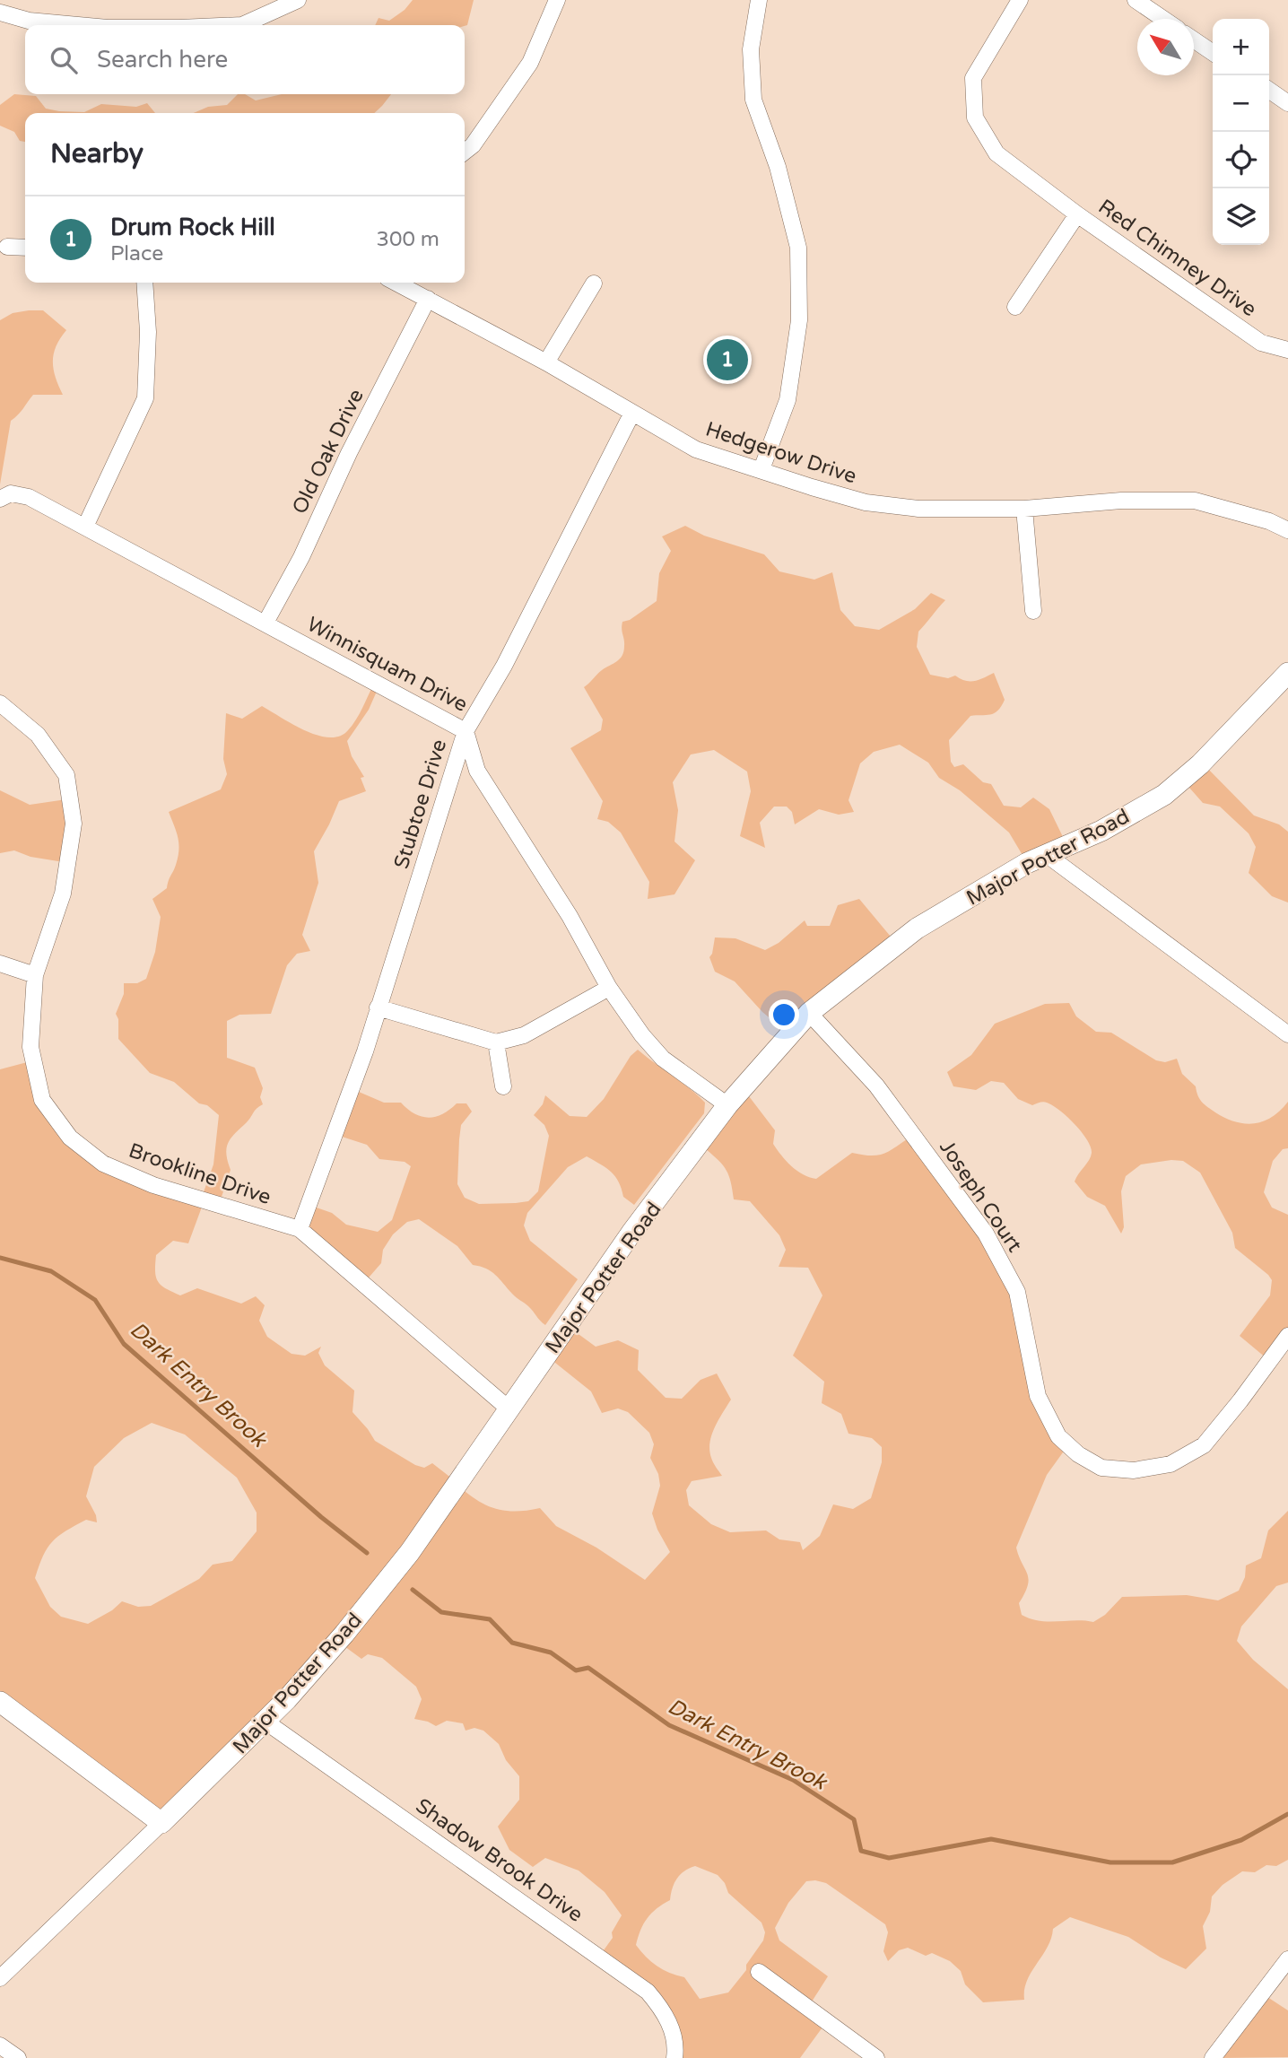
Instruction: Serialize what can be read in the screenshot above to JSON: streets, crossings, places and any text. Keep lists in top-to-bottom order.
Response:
{
  "streets": {
    "street": [
      "Red Chimney Drive",
      "Old Oak Drive",
      "Hedgerow Drive",
      "Winnisquam Drive",
      "Stubtoe Drive",
      "Major Potter Road",
      "Brookline Drive",
      "Joseph Court",
      "Shadow Brook Drive"
    ]
  },
  "crossings": [
    ["Old Oak Drive", "Hedgerow Drive"],
    ["Old Oak Drive", "Winnisquam Drive"],
    ["Hedgerow Drive", "Stubtoe Drive"],
    ["Winnisquam Drive", "Stubtoe Drive"],
    ["Winnisquam Drive", "Major Potter Road"],
    ["Stubtoe Drive", "Brookline Drive"],
    ["Major Potter Road", "Brookline Drive"],
    ["Major Potter Road", "Joseph Court"],
    ["Major Potter Road", "Shadow Brook Drive"]
  ],
  "water": ["Dark Entry Brook"],
  "north": "top left",
  "page": {
    "map_buttons": ["+", "−"],
    "search": "Search here",
    "heading": "Nearby",
    "list": [
      {
        "mark": "1",
        "name": "Drum Rock Hill",
        "note": "Place",
        "value": "300 m"
      }
    ],
    "pins": "1"
  }
}
